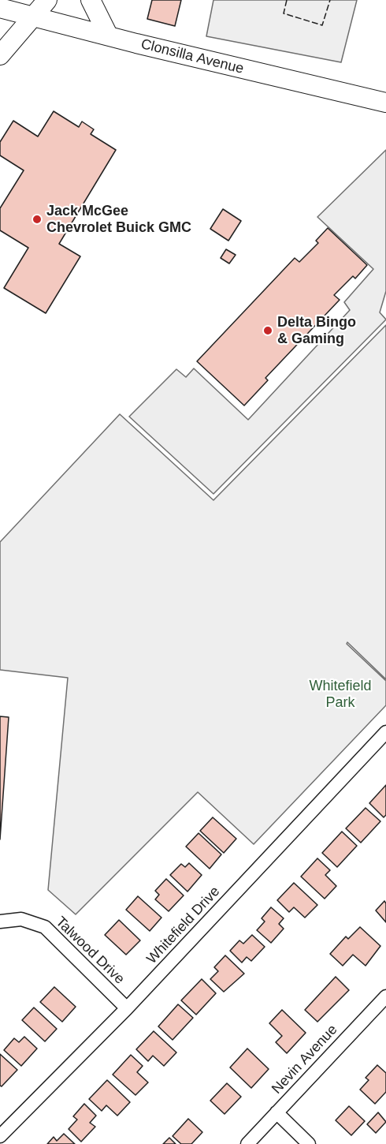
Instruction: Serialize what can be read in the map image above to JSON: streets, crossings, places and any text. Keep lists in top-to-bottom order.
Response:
{
  "streets": {
    "main road": ["Clonsilla Avenue"],
    "street": ["Whitefield Drive", "Talwood Drive", "Nevin Avenue"]
  },
  "crossings": [
    ["Whitefield Drive", "Talwood Drive"]
  ],
  "parks": ["Whitefield Park"],
  "places": ["Jack McGee Chevrolet Buick GMC", "Delta Bingo & Gaming"]
}
